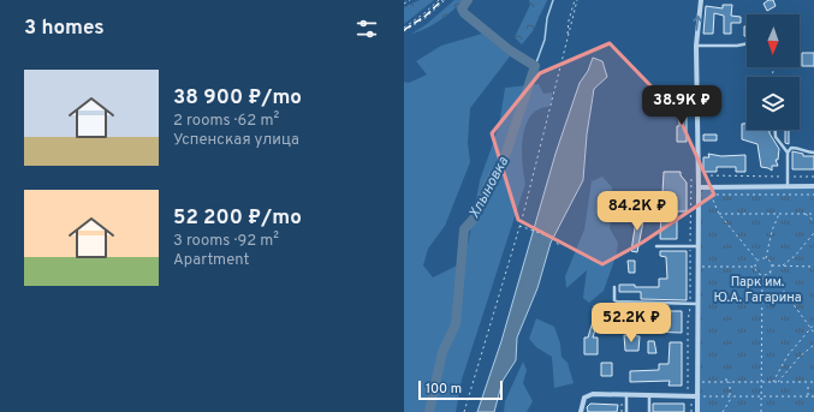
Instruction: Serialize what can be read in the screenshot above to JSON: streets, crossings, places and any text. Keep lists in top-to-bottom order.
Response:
{
  "water": ["Хлыновка"],
  "parks": ["Парк им. Ю.А. Гагарина"],
  "scale_bar": "100 m",
  "north": "bottom",
  "page": {
    "heading": "3 homes",
    "list": [
      {
        "name": "38 900 ₽/mo",
        "note": "2 rooms · 62 m² · Успенская улица"
      },
      {
        "name": "52 200 ₽/mo",
        "note": "3 rooms · 92 m² · Apartment"
      }
    ],
    "price": ["38.9K ₽", "84.2K ₽", "52.2K ₽"],
    "scale": "100 m"
  }
}
